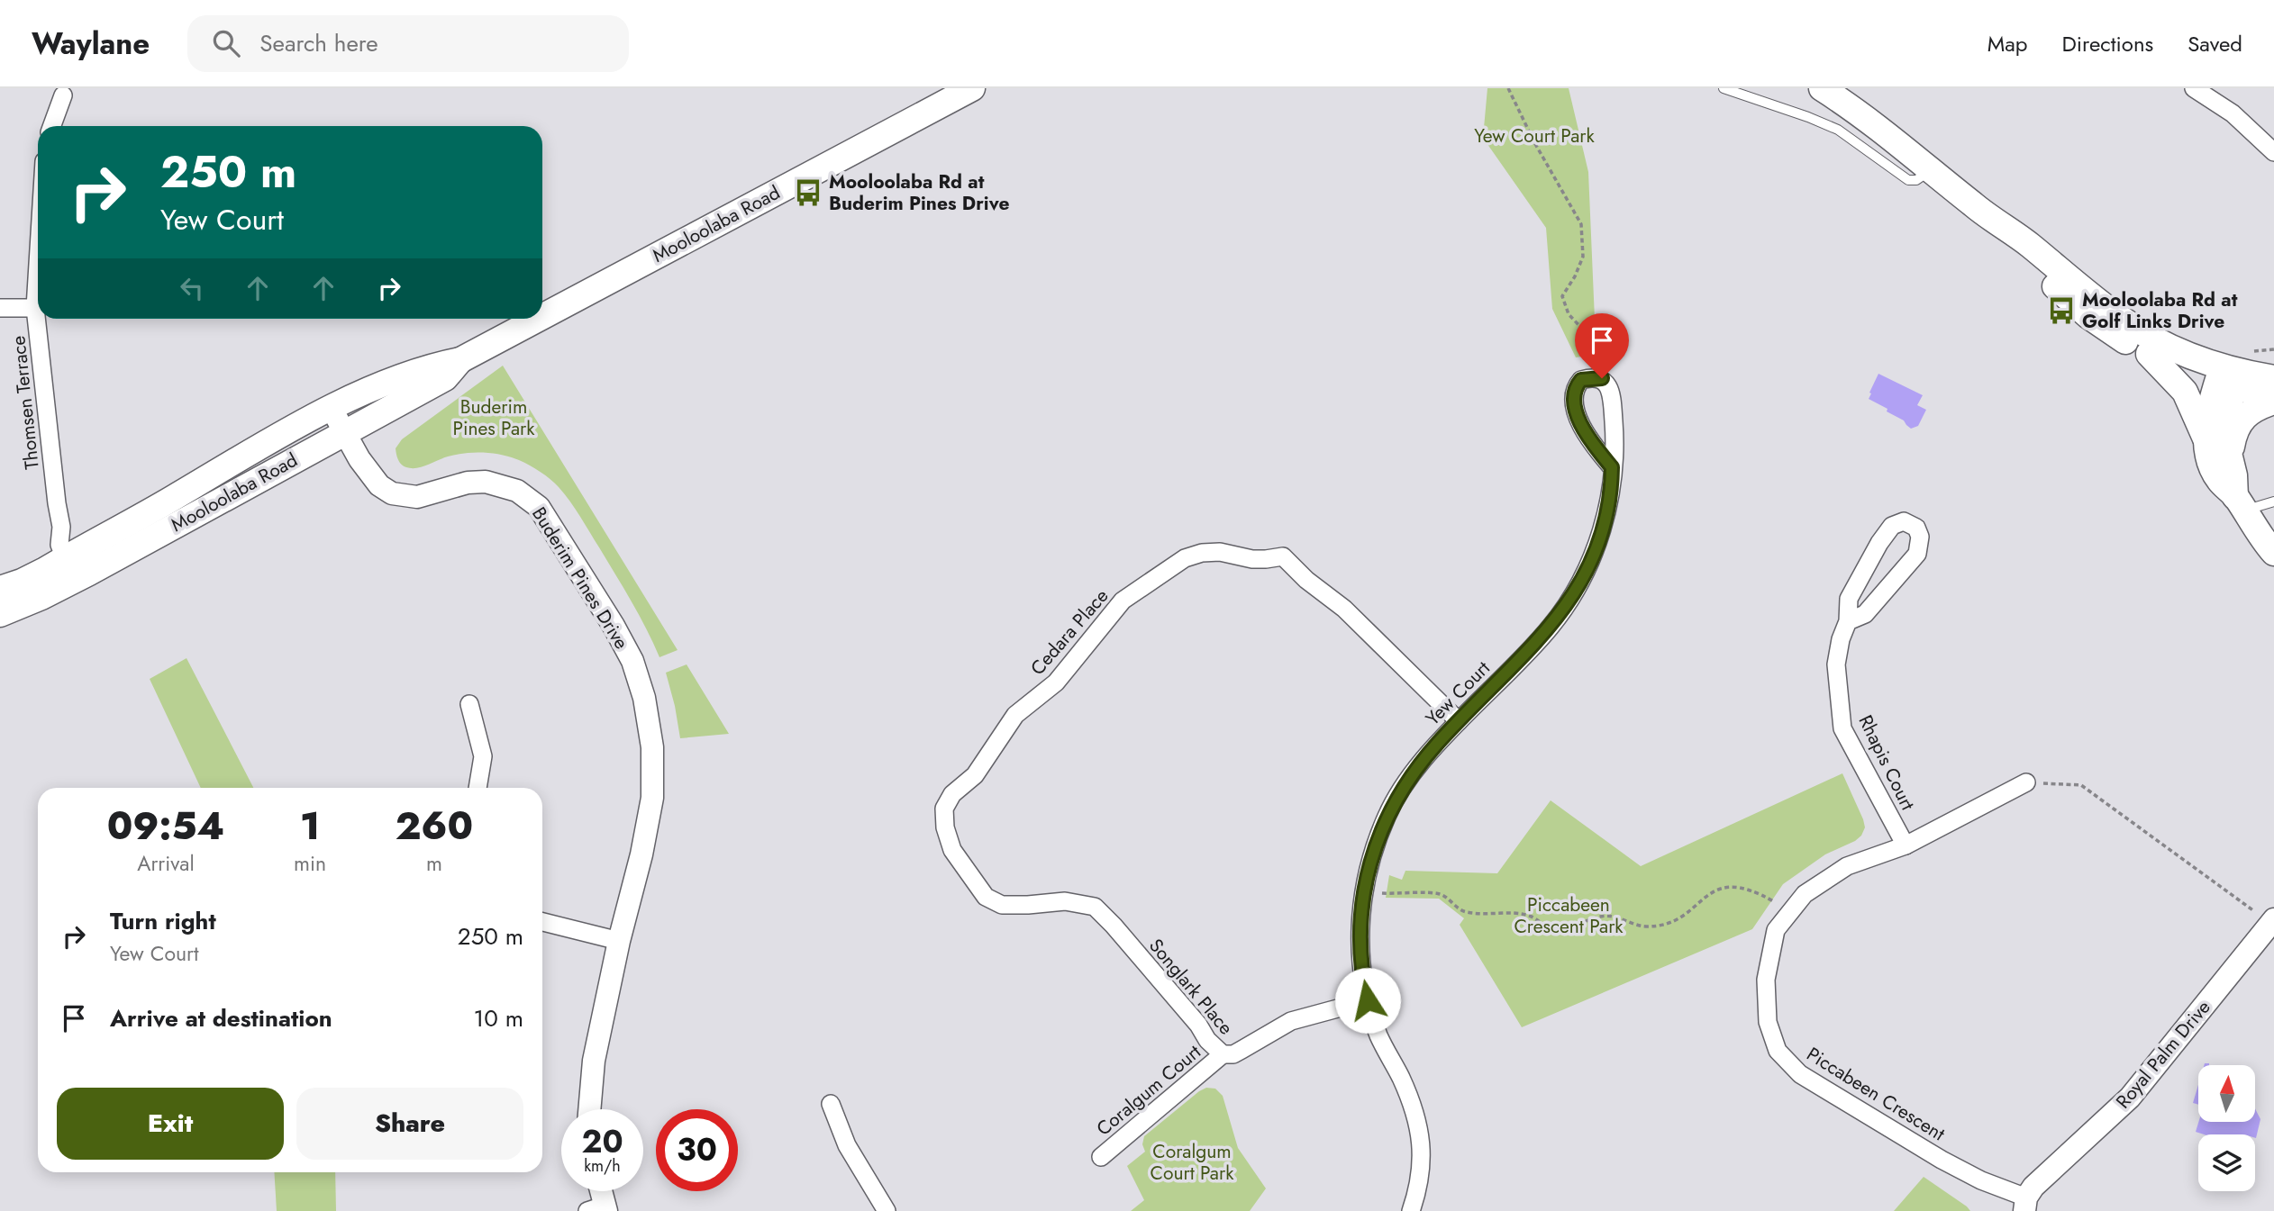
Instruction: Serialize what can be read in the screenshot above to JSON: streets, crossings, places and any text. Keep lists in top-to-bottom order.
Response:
{
  "streets": {
    "main road": ["Mooloolaba Road"],
    "street": [
      "Thomsen Terrace",
      "Buderim Pines Drive",
      "Cedara Place",
      "Yew Court",
      "Rhapis Court",
      "Songlark Place",
      "Royal Palm Drive",
      "Coralgum Court",
      "Piccabeen Crescent"
    ]
  },
  "crossings": [
    ["Mooloolaba Road", "Thomsen Terrace"],
    ["Mooloolaba Road", "Buderim Pines Drive"],
    ["Cedara Place", "Yew Court"],
    ["Cedara Place", "Songlark Place"],
    ["Yew Court", "Songlark Place"],
    ["Rhapis Court", "Piccabeen Crescent"],
    ["Songlark Place", "Coralgum Court"],
    ["Royal Palm Drive", "Piccabeen Crescent"]
  ],
  "parks": [
    "Yew Court Park",
    "Buderim Pines Park",
    "Piccabeen Crescent Park",
    "Coralgum Court Park"
  ],
  "places": {
    "bus stop": ["Mooloolaba Rd at Buderim Pines Drive", "Mooloolaba Rd at Golf Links Drive"]
  },
  "north": "top",
  "page": {
    "header": "Waylane",
    "search": "Search here",
    "nav": ["Map", "Directions", "Saved"],
    "turn": ["250 m", "Yew Court"],
    "eta": [
      "09:54",
      "Arrival",
      "1",
      "min",
      "260",
      "m"
    ],
    "list": [
      {
        "name": "Turn right",
        "note": "Yew Court",
        "value": "250 m"
      },
      {
        "name": "Arrive at destination",
        "value": "10 m"
      }
    ],
    "buttons": ["Exit", "Share"],
    "speed": "20 km/h",
    "limit": "30"
  }
}
